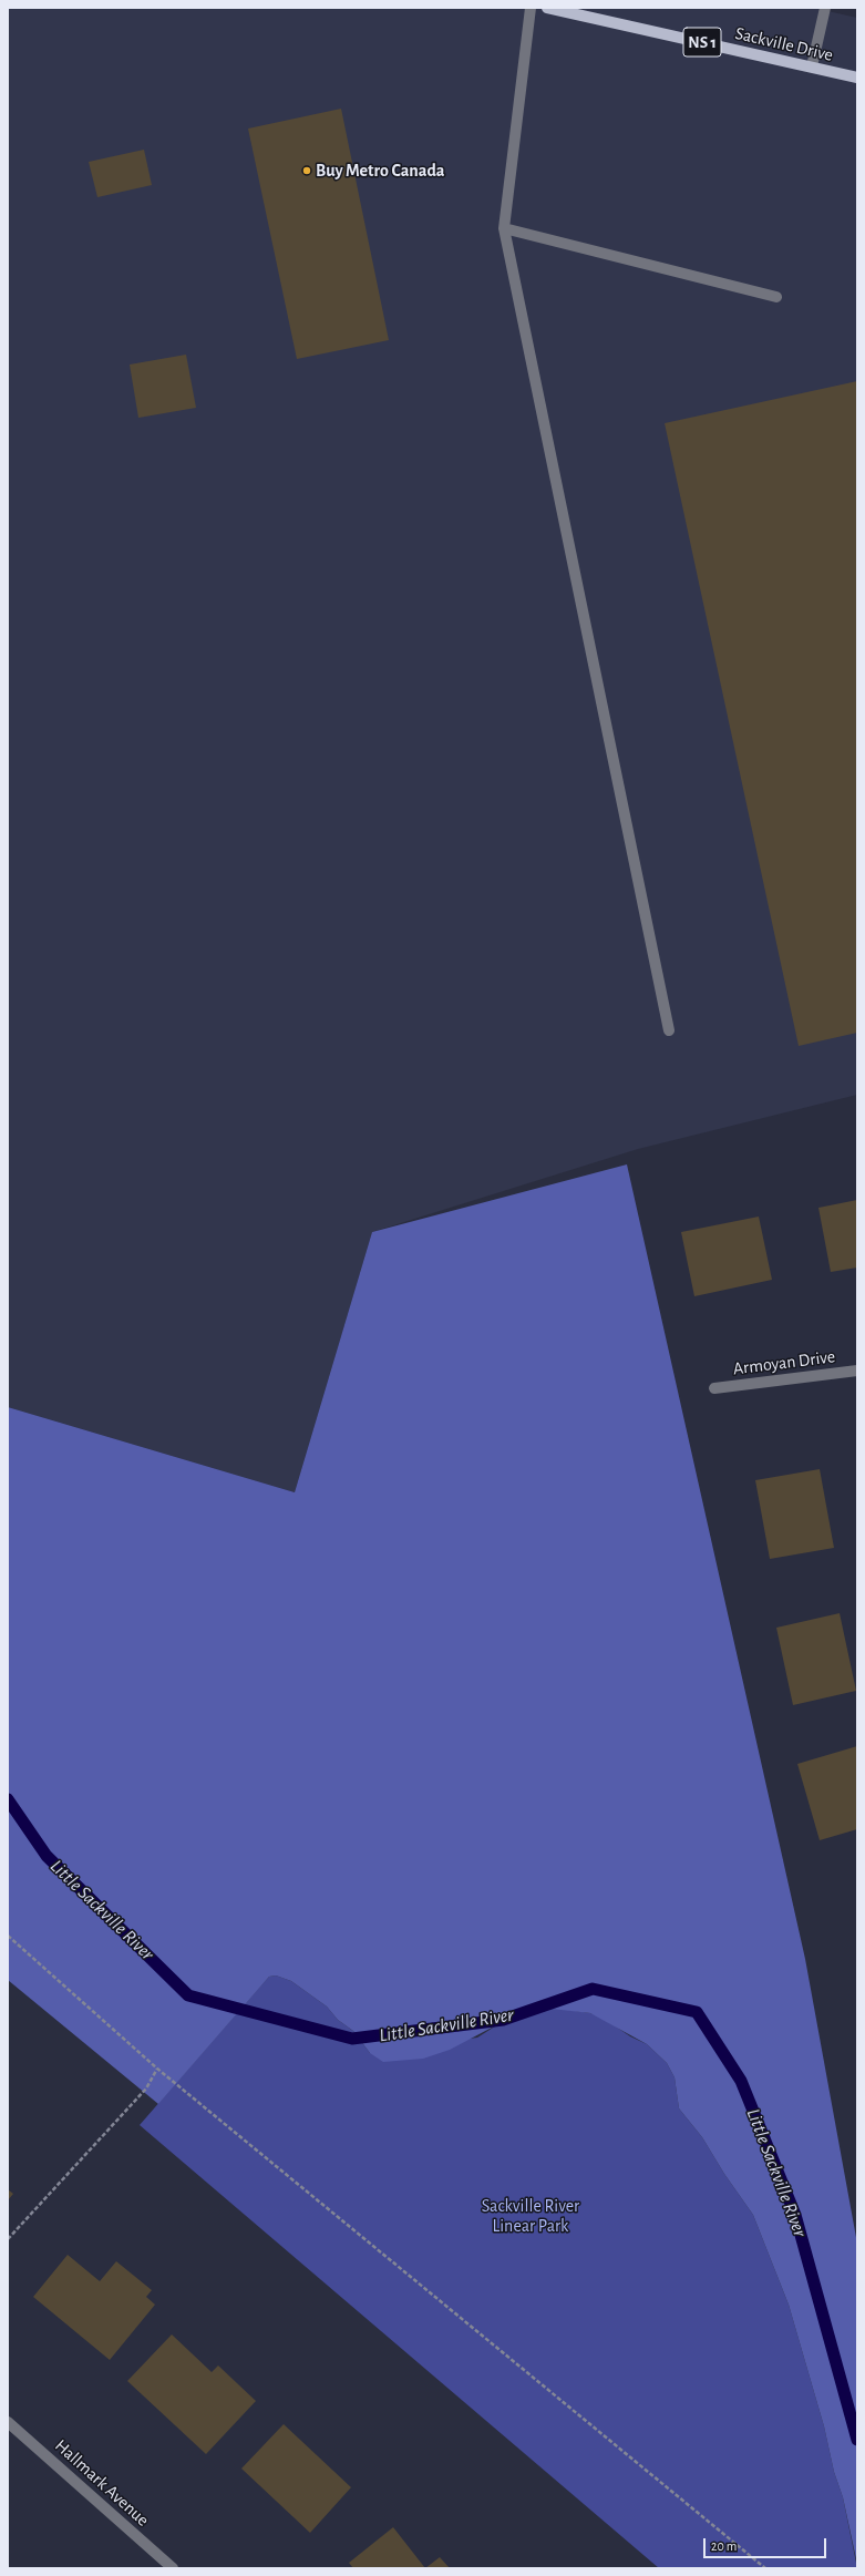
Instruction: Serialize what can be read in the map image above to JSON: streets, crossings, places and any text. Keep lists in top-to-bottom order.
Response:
{
  "streets": {
    "main road": ["NS 1", "Sackville Drive"],
    "street": ["Armoyan Drive", "Hallmark Avenue"]
  },
  "water": ["Little Sackville River"],
  "parks": ["Sackville River Linear Park"],
  "places": ["Buy Metro Canada"],
  "scale_bar": "20 m"
}
